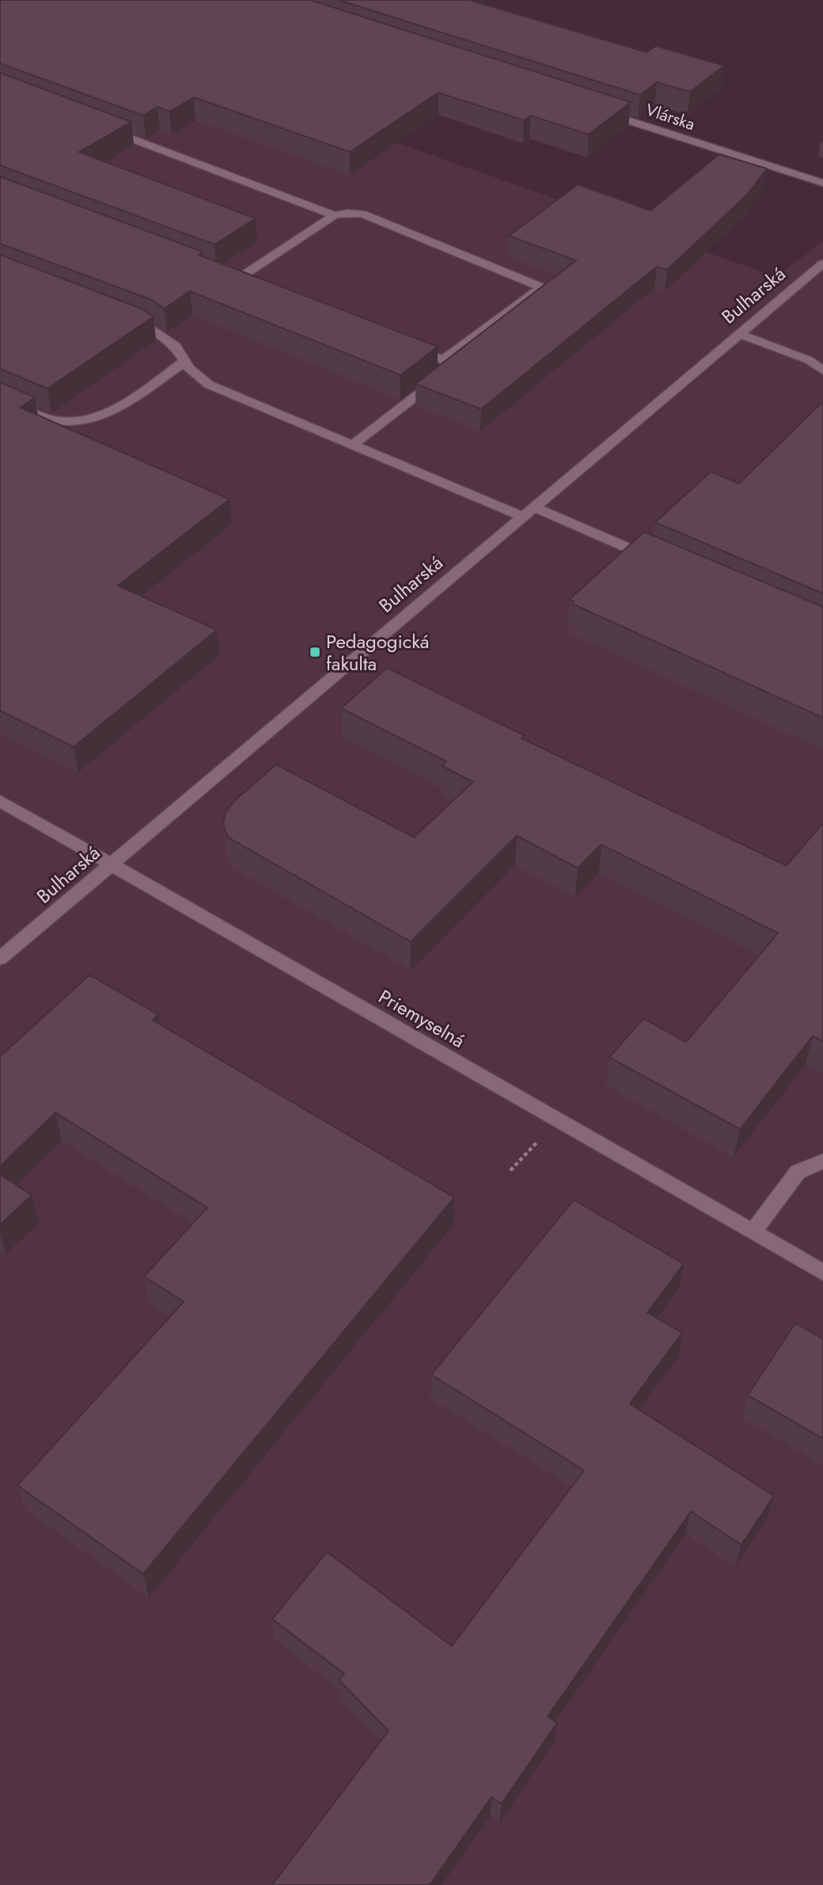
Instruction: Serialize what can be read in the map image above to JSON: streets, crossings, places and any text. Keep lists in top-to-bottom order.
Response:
{
  "streets": {
    "street": ["Vlárska", "Bulharská", "Priemyselná"]
  },
  "crossings": [
    ["Bulharská", "Priemyselná"]
  ],
  "places": {
    "transit": ["Pedagogická fakulta"]
  }
}
